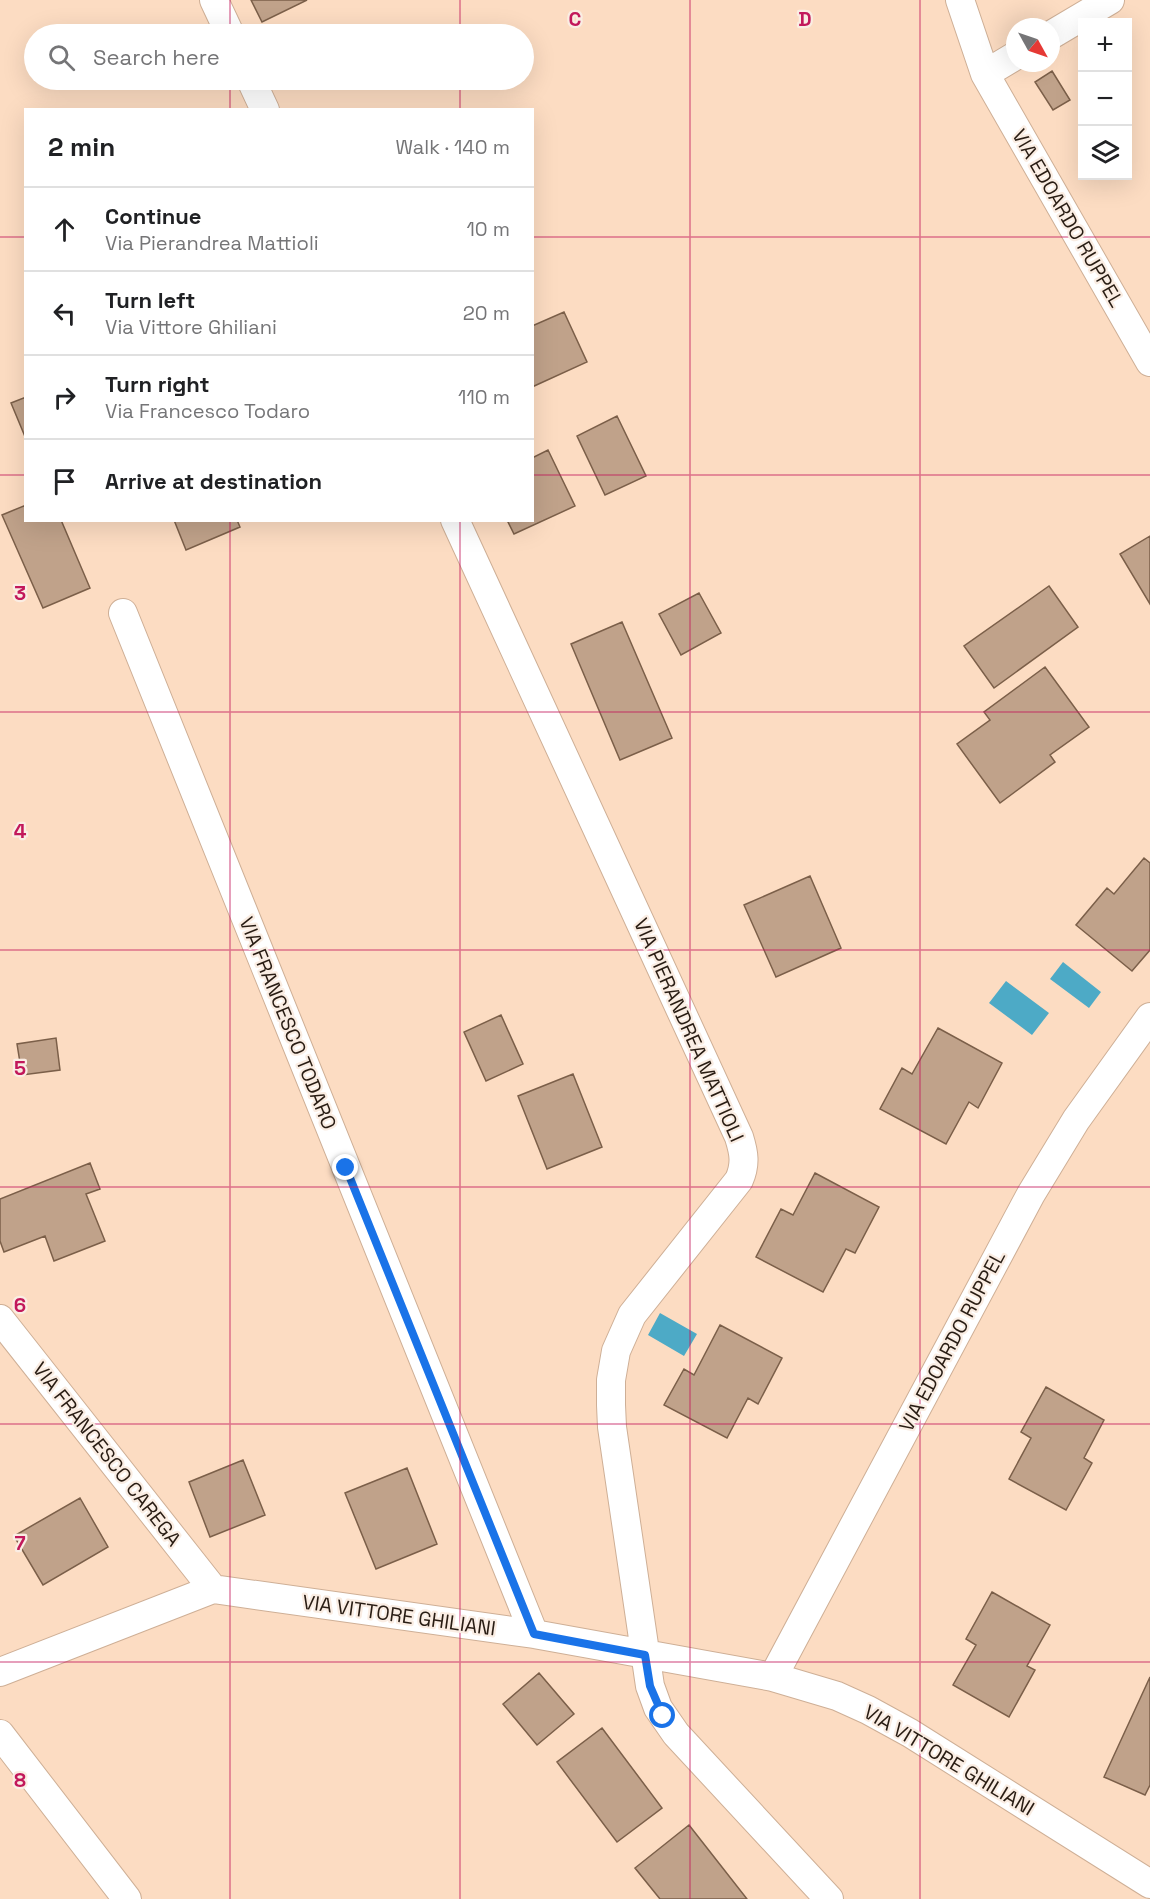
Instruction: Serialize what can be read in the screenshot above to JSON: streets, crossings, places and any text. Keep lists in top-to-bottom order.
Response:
{
  "streets": {
    "street": [
      "VIA EDOARDO RUPPEL",
      "VIA FRANCESCO TODARO",
      "VIA PIERANDREA MATTIOLI",
      "VIA FRANCESCO CAREGA",
      "VIA VITTORE GHILIANI"
    ]
  },
  "crossings": [
    ["VIA EDOARDO RUPPEL", "VIA VITTORE GHILIANI"],
    ["VIA FRANCESCO TODARO", "VIA VITTORE GHILIANI"],
    ["VIA PIERANDREA MATTIOLI", "VIA VITTORE GHILIANI"],
    ["VIA FRANCESCO CAREGA", "VIA VITTORE GHILIANI"]
  ],
  "north": "bottom right",
  "page": {
    "map_buttons": ["+", "−"],
    "search": "Search here",
    "heading": ["2 min", "Walk · 140 m"],
    "list": [
      ["Continue", "Via Pierandrea Mattioli", "10 m"],
      ["Turn left", "Via Vittore Ghiliani", "20 m"],
      ["Turn right", "Via Francesco Todaro", "110 m"],
      "Arrive at destination"
    ]
  },
  "grid": {
    "columns": ["C", "D"],
    "rows": [
      "3",
      "4",
      "5",
      "6",
      "7",
      "8"
    ]
  }
}
